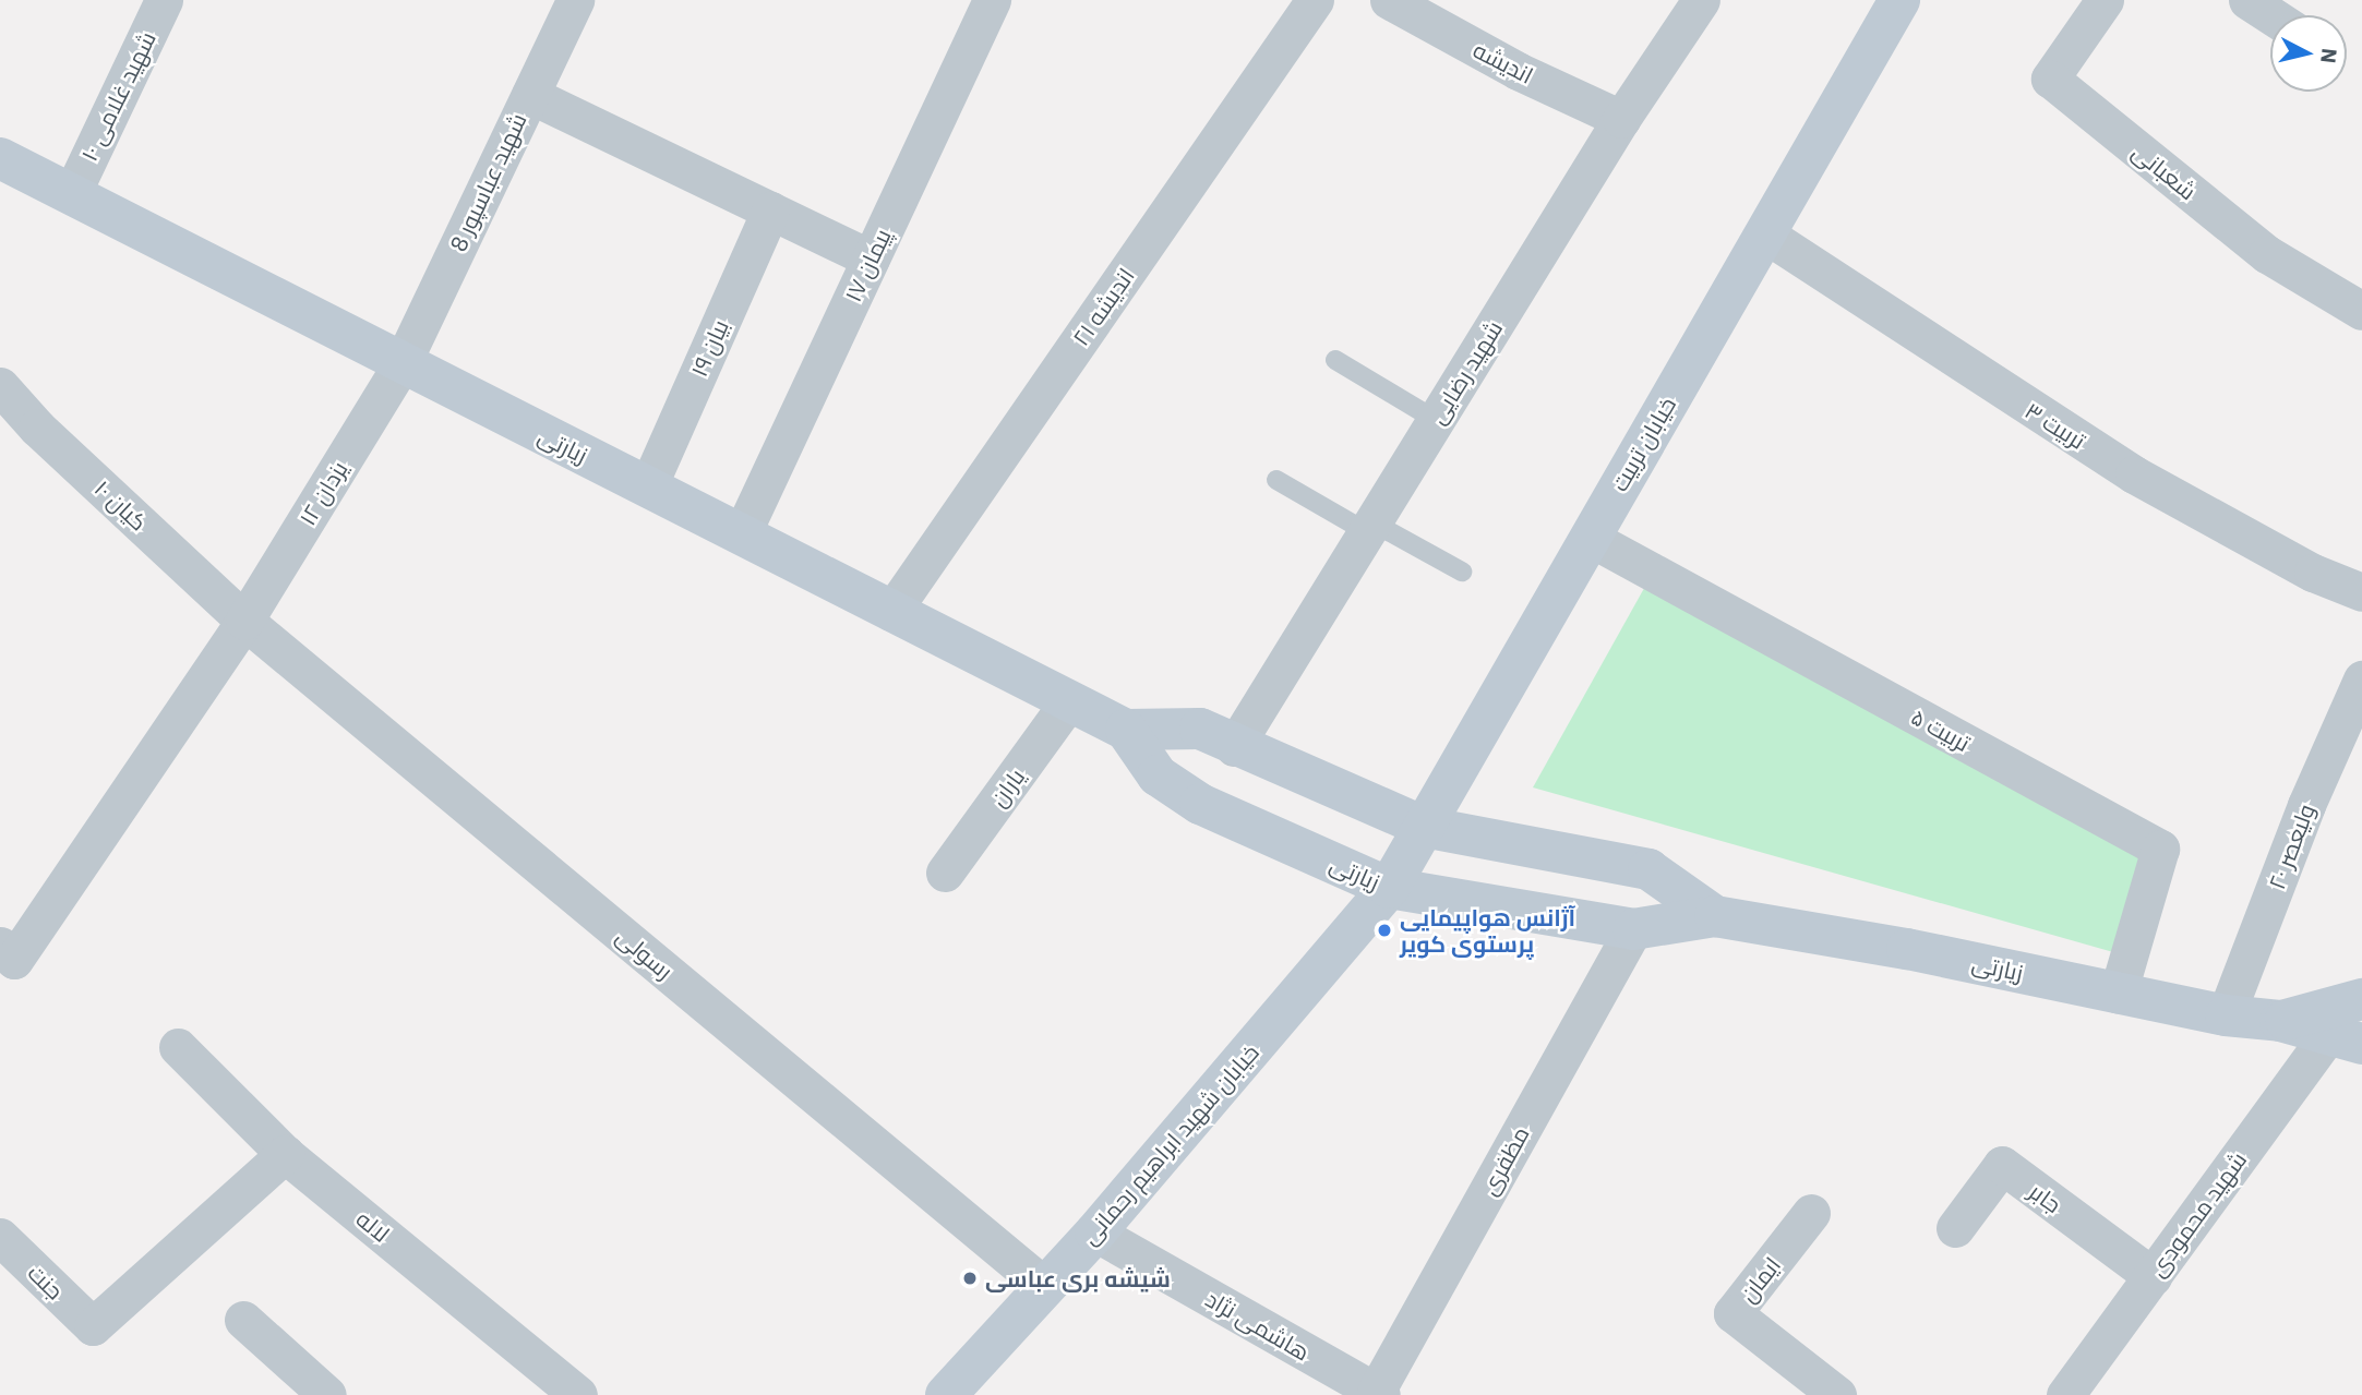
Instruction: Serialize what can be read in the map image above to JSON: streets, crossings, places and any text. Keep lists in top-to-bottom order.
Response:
{
  "streets": {
    "street": [
      "اندیشه",
      "شهید غلامی ۱۰",
      "شعبانی",
      "شهید عباسپور 8",
      "پیمان ۱۷",
      "اندیشه ۲۱",
      "بیان ۱۹",
      "شهید رضایی",
      "تربیت ۳",
      "خیابان تربیت",
      "زیارتی",
      "یزدان ۱۲",
      "کیان ۱۰",
      "تربیت ۵",
      "یاران",
      "ولیعصر ۲۰",
      "رسولی",
      "خیابان شهید ابراهیم رحمانی",
      "مظفری",
      "جابر",
      "شهید محمودی",
      "لاله",
      "ایمان",
      "جنت",
      "هاشمی نژاد"
    ]
  },
  "crossings": [
    ["اندیشه", "شهید رضایی"],
    ["شهید غلامی ۱۰", "زیارتی"],
    ["شهید عباسپور 8", "زیارتی"],
    ["شهید عباسپور 8", "یزدان ۱۲"],
    ["پیمان ۱۷", "زیارتی"],
    ["اندیشه ۲۱", "زیارتی"],
    ["بیان ۱۹", "زیارتی"],
    ["شهید رضایی", "زیارتی"],
    ["تربیت ۳", "خیابان تربیت"],
    ["خیابان تربیت", "زیارتی"],
    ["خیابان تربیت", "تربیت ۵"],
    ["خیابان تربیت", "خیابان شهید ابراهیم رحمانی"],
    ["زیارتی", "یزدان ۱۲"],
    ["زیارتی", "تربیت ۵"],
    ["زیارتی", "یاران"],
    ["زیارتی", "ولیعصر ۲۰"],
    ["زیارتی", "خیابان شهید ابراهیم رحمانی"],
    ["زیارتی", "مظفری"],
    ["یزدان ۱۲", "کیان ۱۰"],
    ["یزدان ۱۲", "رسولی"],
    ["کیان ۱۰", "رسولی"],
    ["رسولی", "خیابان شهید ابراهیم رحمانی"],
    ["خیابان شهید ابراهیم رحمانی", "هاشمی نژاد"],
    ["مظفری", "هاشمی نژاد"],
    ["جابر", "شهید محمودی"],
    ["لاله", "جنت"]
  ],
  "places": ["آژانس هواپیمایی پرستوی کویر", "شیشه بری عباسی"],
  "north": "right"
}
